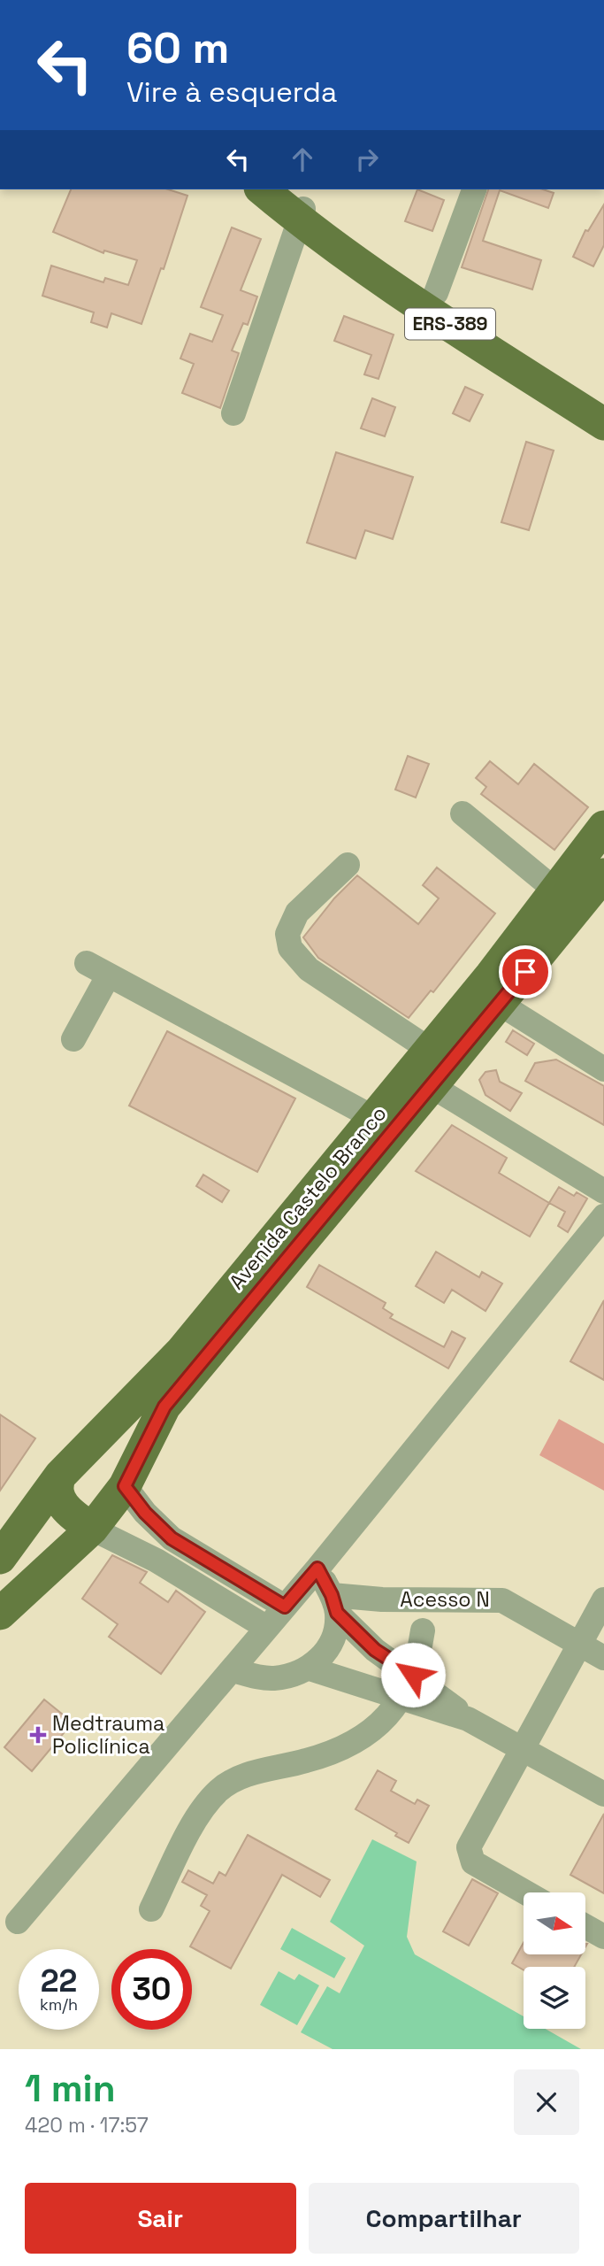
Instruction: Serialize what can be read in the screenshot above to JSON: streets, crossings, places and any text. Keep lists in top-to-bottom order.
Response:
{
  "streets": {
    "main road": ["ERS-389", "Avenida Castelo Branco"],
    "street": ["Acesso N"]
  },
  "places": {
    "health": ["Medtrauma Policlínica"]
  },
  "north": "right",
  "page": {
    "turn": ["60 m", "Vire à esquerda"],
    "speed": "22 km/h",
    "limit": "30",
    "heading": ["1 min", "420 m · 17:57"],
    "buttons": ["Sair", "Compartilhar"]
  }
}
